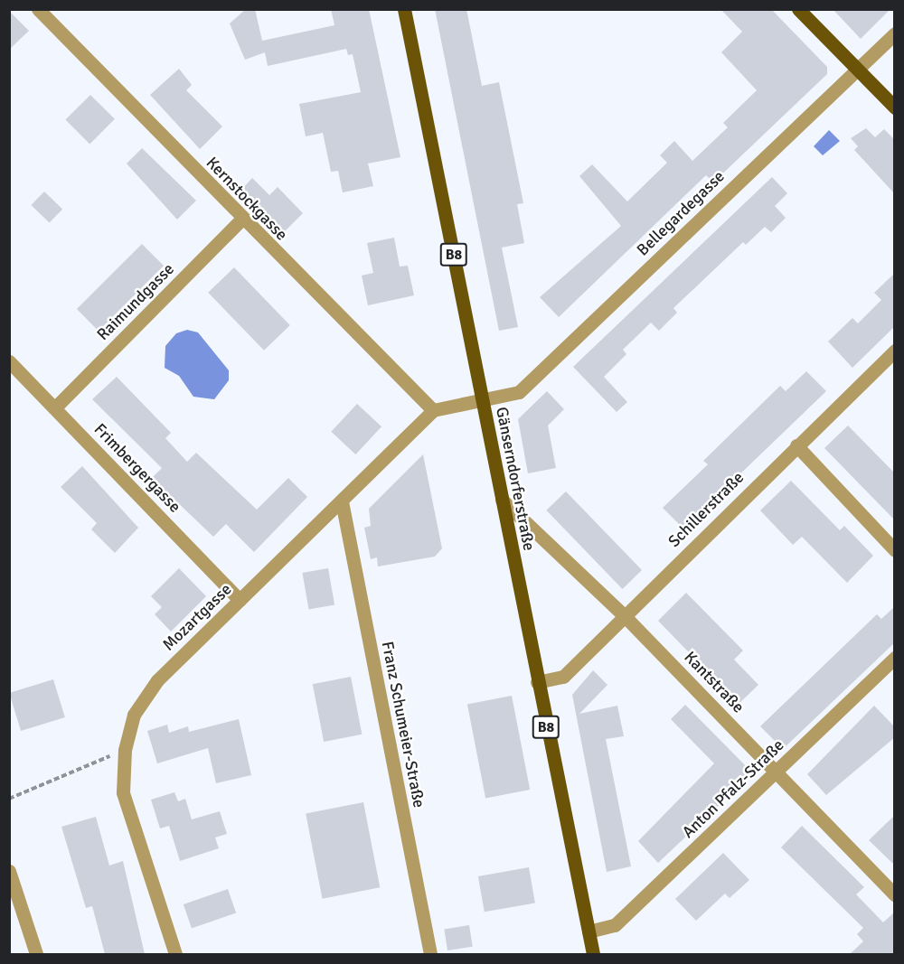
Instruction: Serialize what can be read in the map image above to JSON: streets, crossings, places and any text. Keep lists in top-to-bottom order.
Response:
{
  "streets": {
    "main road": ["B8", "Gänserndorferstraße"],
    "street": [
      "Kernstockgasse",
      "Bellegardegasse",
      "Raimundgasse",
      "Frimbergergasse",
      "Schillerstraße",
      "Mozartgasse",
      "Kantstraße",
      "Franz Schumeier-Straße",
      "Anton Pfalz-Straße"
    ]
  },
  "crossings": [
    ["Kernstockgasse", "Raimundgasse"],
    ["Kernstockgasse", "Mozartgasse"],
    ["Bellegardegasse", "Gänserndorferstraße"],
    ["Raimundgasse", "Frimbergergasse"],
    ["Frimbergergasse", "Mozartgasse"],
    ["Gänserndorferstraße", "Schillerstraße"],
    ["Gänserndorferstraße", "Kantstraße"],
    ["Gänserndorferstraße", "Anton Pfalz-Straße"],
    ["Schillerstraße", "Kantstraße"],
    ["Mozartgasse", "Franz Schumeier-Straße"],
    ["Kantstraße", "Anton Pfalz-Straße"]
  ]
}
